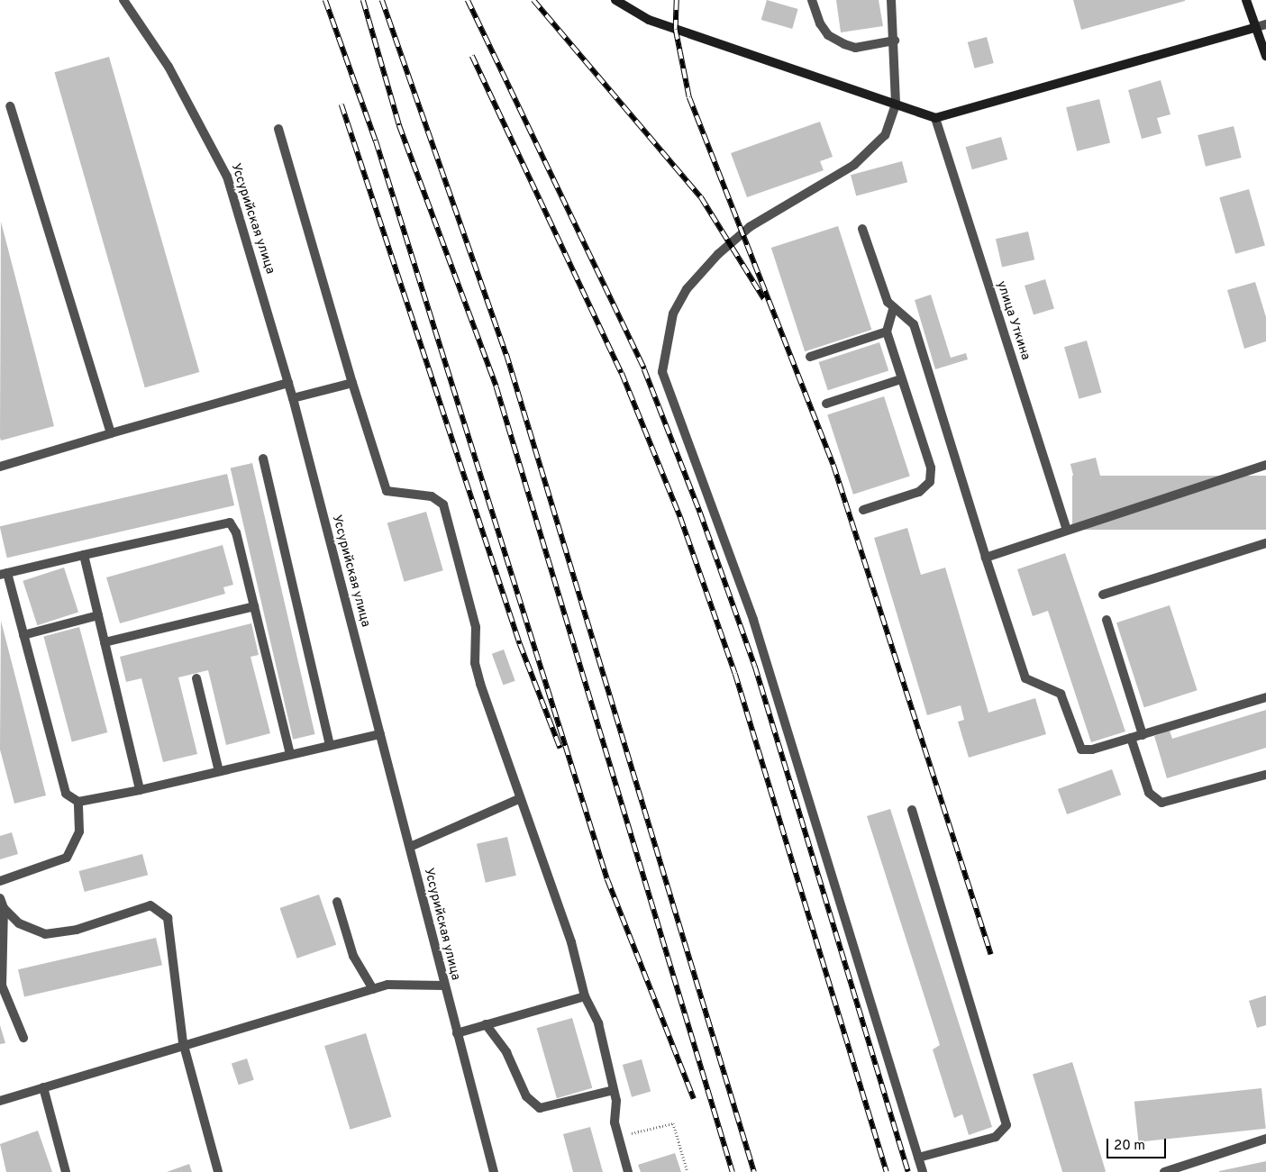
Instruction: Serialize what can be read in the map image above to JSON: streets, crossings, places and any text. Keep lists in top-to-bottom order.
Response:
{
  "streets": {
    "street": ["Уссурийская улица", "улица Уткина"]
  },
  "scale_bar": "20 m"
}
